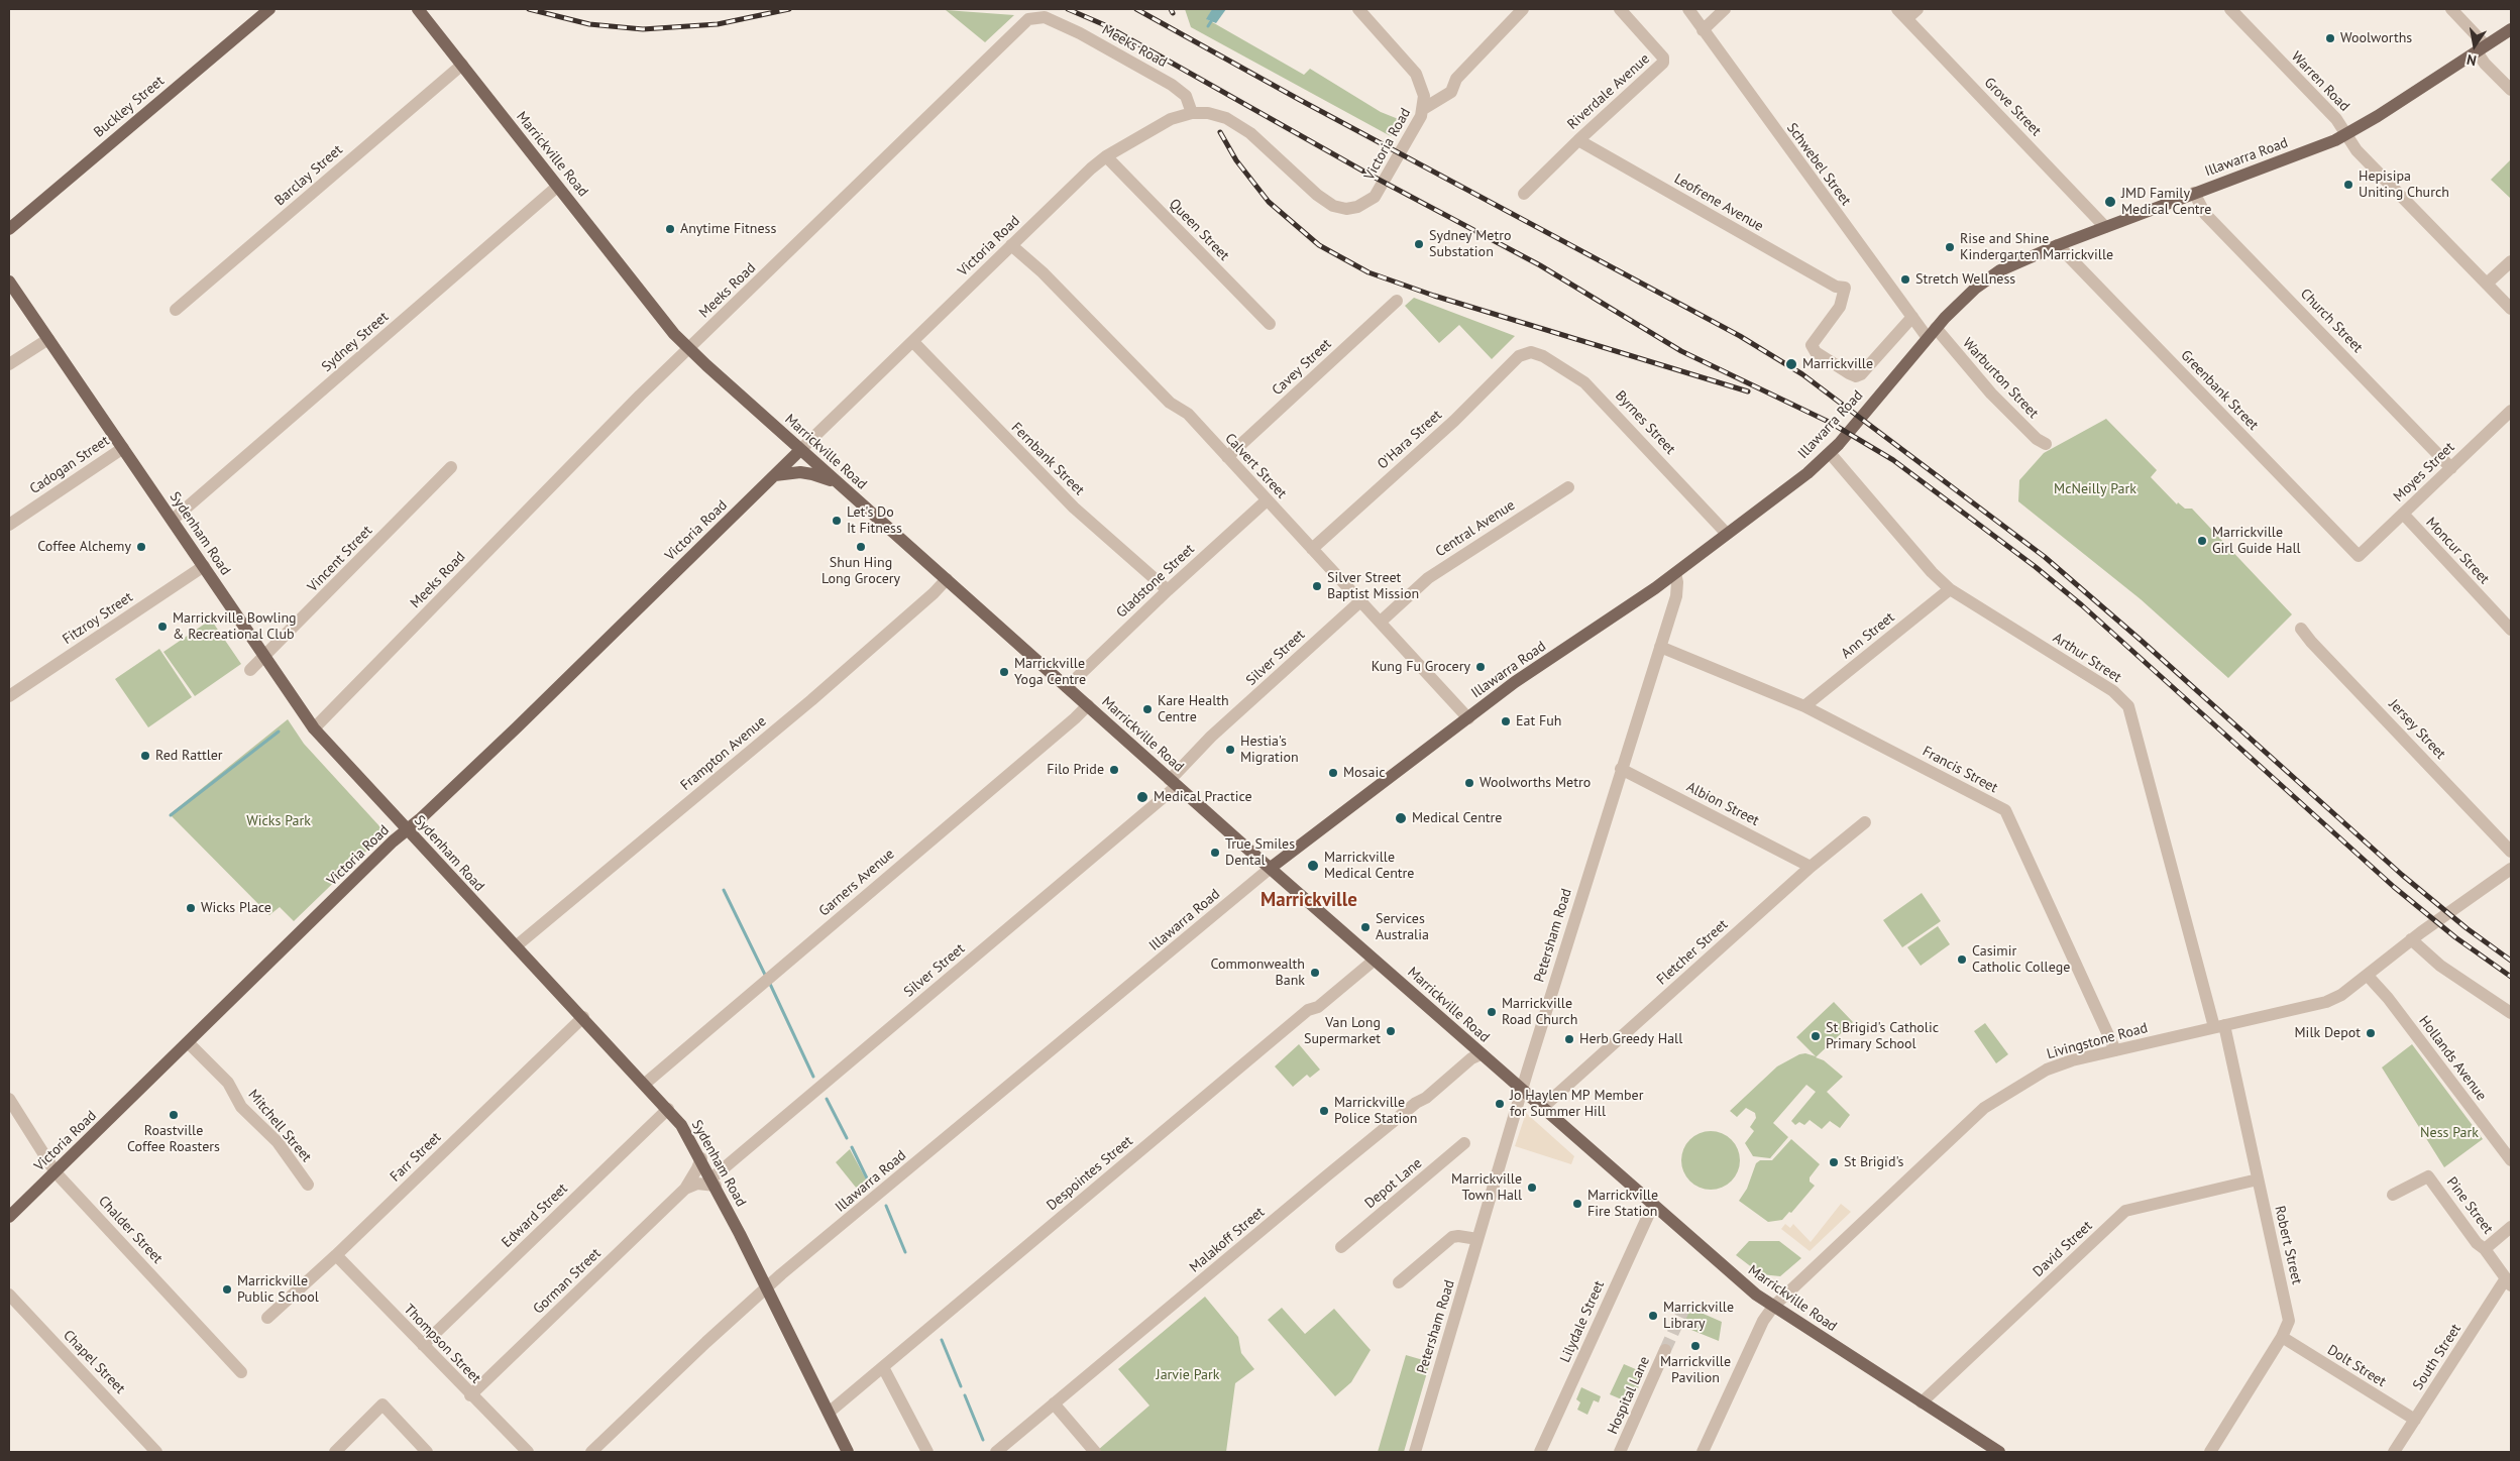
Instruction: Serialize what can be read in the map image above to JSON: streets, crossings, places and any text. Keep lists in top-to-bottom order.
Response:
{
  "streets": {
    "main road": [
      "Buckley Street",
      "Victoria Road",
      "Marrickville Road",
      "Illawarra Road",
      "Sydenham Road"
    ],
    "street": [
      "Meeks Road",
      "Warren Road",
      "Riverdale Avenue",
      "Grove Street",
      "Schwebel Street",
      "Barclay Street",
      "Leofrene Avenue",
      "Queen Street",
      "Church Street",
      "Sydney Street",
      "Cavey Street",
      "Warburton Street",
      "Greenbank Street",
      "Byrnes Street",
      "O'Hara Street",
      "Fernbank Street",
      "Cadogan Street",
      "Calvert Street",
      "Moyes Street",
      "Central Avenue",
      "Moncur Street",
      "Vincent Street",
      "Gladstone Street",
      "Fitzroy Street",
      "Ann Street",
      "Silver Street",
      "Arthur Street",
      "Jersey Street",
      "Frampton Avenue",
      "Francis Street",
      "Albion Street",
      "Garners Avenue",
      "Petersham Road",
      "Fletcher Street",
      "Livingstone Road",
      "Hollands Avenue",
      "Mitchell Street",
      "Farr Street",
      "Despointes Street",
      "Depot Lane",
      "Pine Street",
      "Edward Street",
      "Chalder Street",
      "Malakoff Street",
      "Robert Street",
      "David Street",
      "Gorman Street",
      "Lilydale Street",
      "Thompson Street",
      "South Street",
      "Chapel Street",
      "Dolt Street",
      "Hospital Lane"
    ]
  },
  "crossings": [
    ["Meeks Road", "Victoria Road"],
    ["Meeks Road", "Marrickville Road"],
    ["Meeks Road", "Sydenham Road"],
    ["Warren Road", "Illawarra Road"],
    ["Riverdale Avenue", "Leofrene Avenue"],
    ["Grove Street", "Illawarra Road"],
    ["Victoria Road", "Marrickville Road"],
    ["Victoria Road", "Queen Street"],
    ["Victoria Road", "Fernbank Street"],
    ["Victoria Road", "Calvert Street"],
    ["Victoria Road", "Sydenham Road"],
    ["Victoria Road", "Mitchell Street"],
    ["Victoria Road", "Chalder Street"],
    ["Marrickville Road", "Illawarra Road"],
    ["Marrickville Road", "Barclay Street"],
    ["Marrickville Road", "Sydney Street"],
    ["Marrickville Road", "Gladstone Street"],
    ["Marrickville Road", "Silver Street"],
    ["Marrickville Road", "Frampton Avenue"],
    ["Marrickville Road", "Garners Avenue"],
    ["Marrickville Road", "Petersham Road"],
    ["Marrickville Road", "Fletcher Street"],
    ["Marrickville Road", "Livingstone Road"],
    ["Marrickville Road", "Despointes Street"],
    ["Marrickville Road", "Malakoff Street"],
    ["Marrickville Road", "David Street"],
    ["Marrickville Road", "Lilydale Street"],
    ["Illawarra Road", "Schwebel Street"],
    ["Illawarra Road", "Church Street"],
    ["Illawarra Road", "Warburton Street"],
    ["Illawarra Road", "Greenbank Street"],
    ["Illawarra Road", "Byrnes Street"],
    ["Illawarra Road", "Calvert Street"],
    ["Illawarra Road", "Sydenham Road"],
    ["Illawarra Road", "Arthur Street"],
    ["Illawarra Road", "Petersham Road"],
    ["Schwebel Street", "Leofrene Avenue"],
    ["Schwebel Street", "Warburton Street"],
    ["Church Street", "Moyes Street"],
    ["Sydney Street", "Sydenham Road"],
    ["Cavey Street", "Calvert Street"],
    ["Greenbank Street", "Moyes Street"],
    ["Byrnes Street", "O'Hara Street"],
    ["O'Hara Street", "Calvert Street"],
    ["Fernbank Street", "Gladstone Street"],
    ["Cadogan Street", "Sydenham Road"],
    ["Calvert Street", "Central Avenue"],
    ["Calvert Street", "Gladstone Street"],
    ["Calvert Street", "Silver Street"],
    ["Moyes Street", "Moncur Street"],
    ["Sydenham Road", "Vincent Street"],
    ["Sydenham Road", "Fitzroy Street"],
    ["Sydenham Road", "Silver Street"],
    ["Sydenham Road", "Frampton Avenue"],
    ["Sydenham Road", "Garners Avenue"],
    ["Sydenham Road", "Farr Street"],
    ["Sydenham Road", "Despointes Street"],
    ["Sydenham Road", "Edward Street"],
    ["Sydenham Road", "Gorman Street"],
    ["Ann Street", "Arthur Street"],
    ["Ann Street", "Francis Street"],
    ["Arthur Street", "Livingstone Road"],
    ["Arthur Street", "Robert Street"],
    ["Francis Street", "Petersham Road"],
    ["Francis Street", "Livingstone Road"],
    ["Albion Street", "Petersham Road"],
    ["Albion Street", "Fletcher Street"],
    ["Livingstone Road", "Hollands Avenue"],
    ["Livingstone Road", "Robert Street"],
    ["Farr Street", "Thompson Street"],
    ["Pine Street", "South Street"],
    ["Edward Street", "Thompson Street"],
    ["Robert Street", "David Street"],
    ["Robert Street", "Dolt Street"],
    ["Gorman Street", "Thompson Street"],
    ["South Street", "Dolt Street"]
  ],
  "districts": ["Marrickville"],
  "parks": [
    "McNeilly Park",
    "Wicks Park",
    "Ness Park",
    "Jarvie Park"
  ],
  "places": [
    "Woolworths",
    "Hepisipa Uniting Church",
    "JMD Family Medical Centre",
    "Anytime Fitness",
    "Sydney Metro Substation",
    "Rise and Shine Kindergarten Marrickville",
    "Stretch Wellness",
    "Marrickville",
    "Let's Do It Fitness",
    "Marrickville Girl Guide Hall",
    "Coffee Alchemy",
    "Shun Hing Long Grocery",
    "Silver Street Baptist Mission",
    "Marrickville Bowling & Recreational Club",
    "Kung Fu Grocery",
    "Marrickville Yoga Centre",
    "Kare Health Centre",
    "Eat Fuh",
    "Hestia's Migration",
    "Red Rattler",
    "Filo Pride",
    "Mosaic",
    "Woolworths Metro",
    "Medical Practice",
    "Medical Centre",
    "True Smiles Dental",
    "Marrickville Medical Centre",
    "Wicks Place",
    "Services Australia",
    "Casimir Catholic College",
    "Commonwealth Bank",
    "Marrickville Road Church",
    "Van Long Supermarket",
    "Milk Depot",
    "St Brigid's Catholic Primary School",
    "Herb Greedy Hall",
    "Jo Haylen MP Member for Summer Hill",
    "Marrickville Police Station",
    "Roastville Coffee Roasters",
    "St Brigid's",
    "Marrickville Town Hall",
    "Marrickville Fire Station",
    "Marrickville Public School",
    "Marrickville Library",
    "Marrickville Pavilion"
  ],
  "north": "bottom"
}
